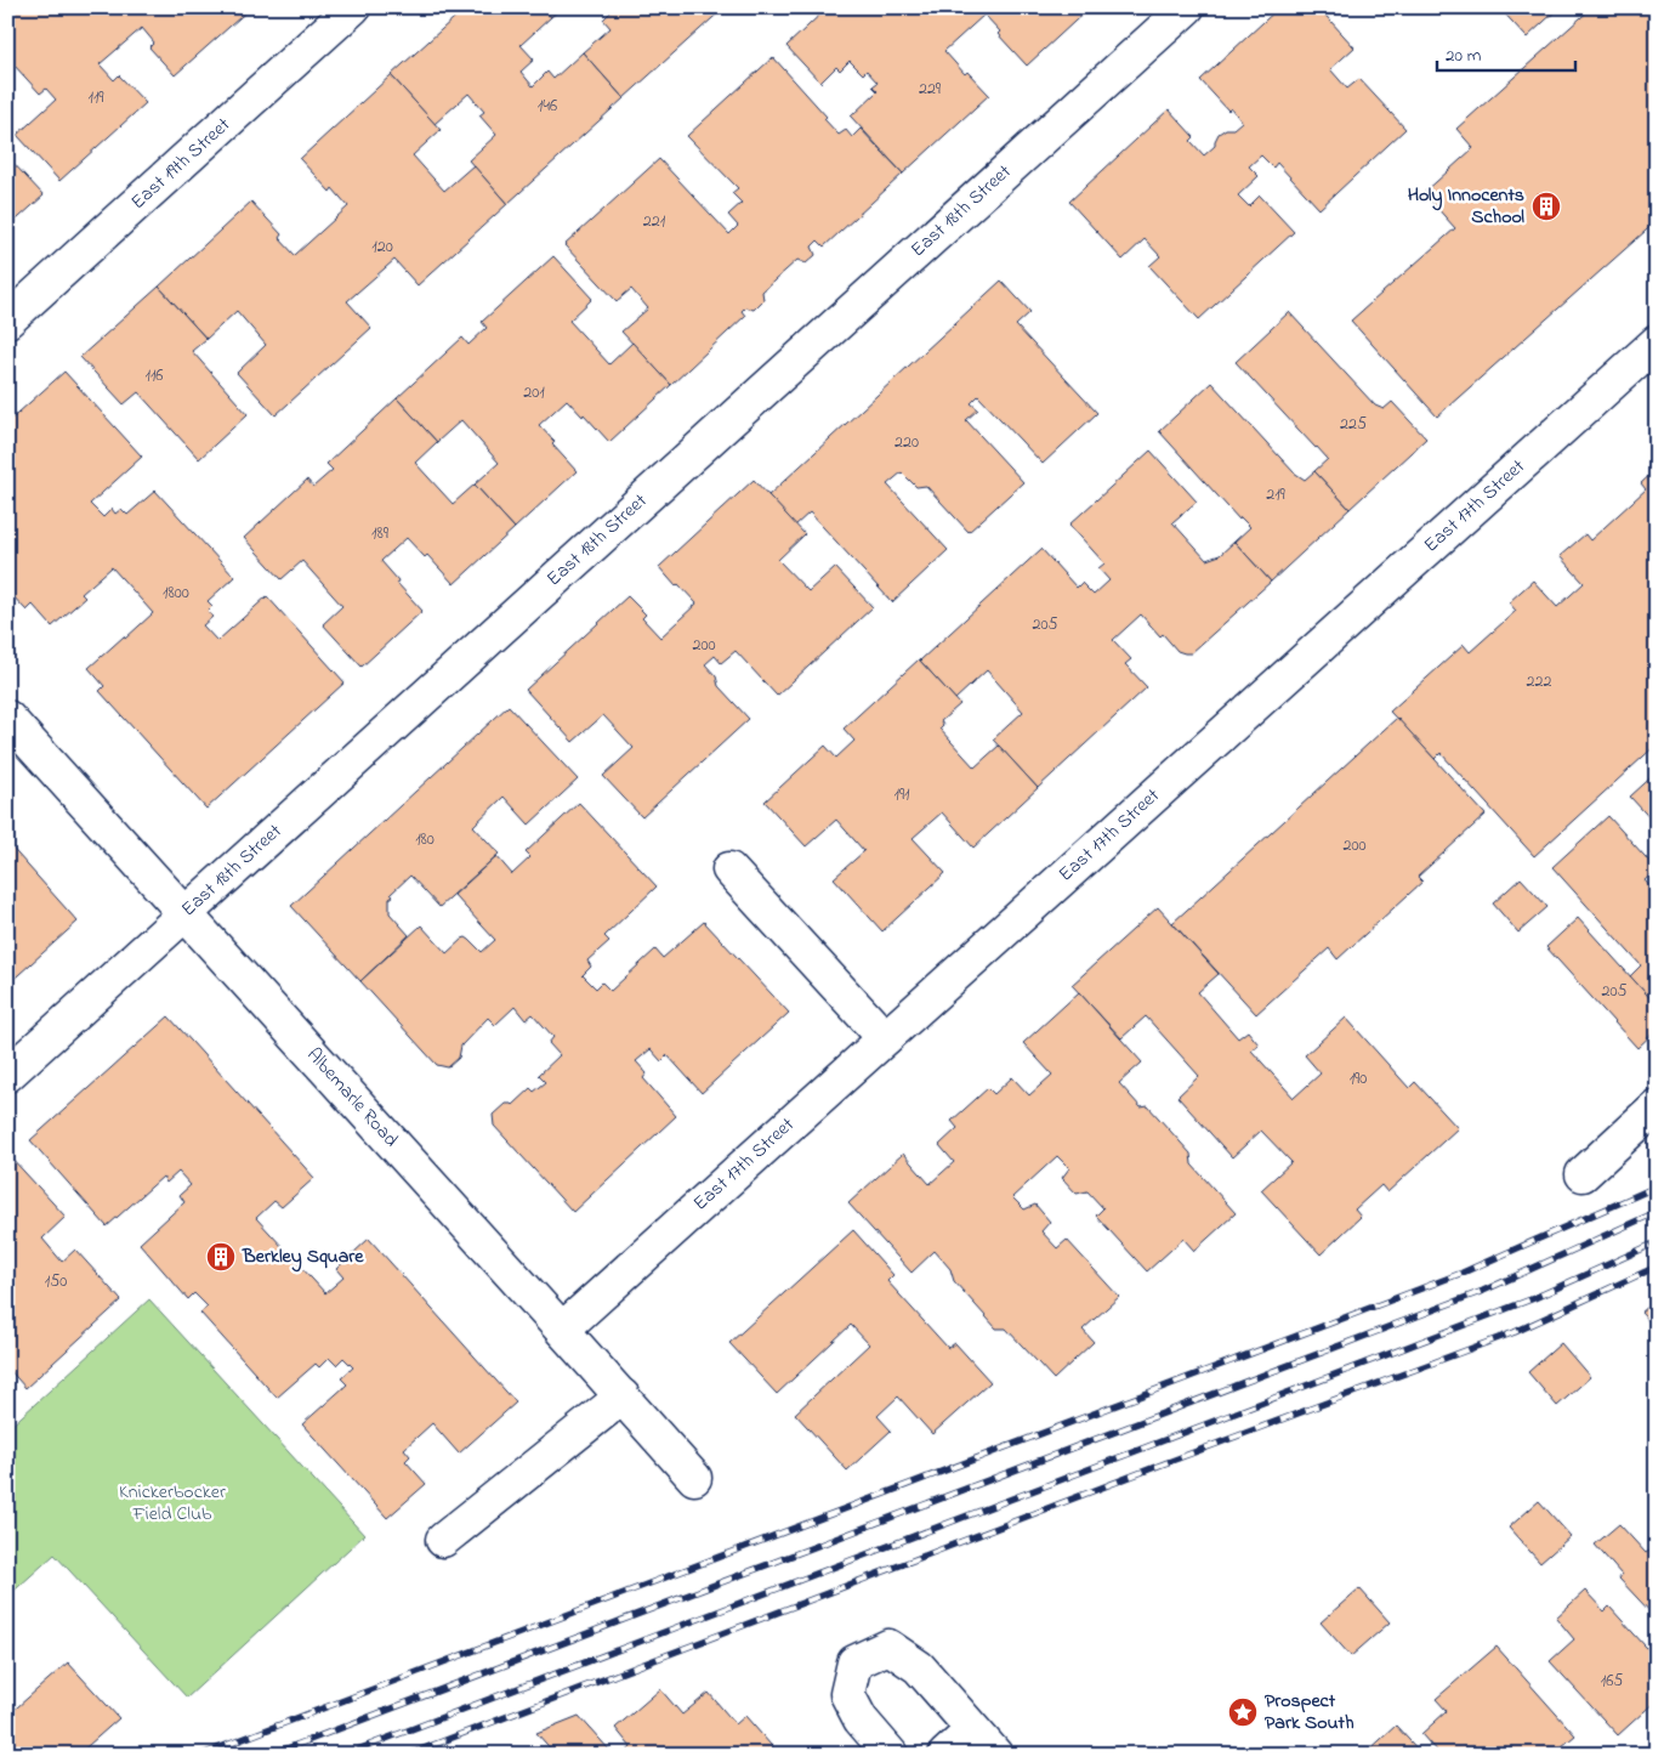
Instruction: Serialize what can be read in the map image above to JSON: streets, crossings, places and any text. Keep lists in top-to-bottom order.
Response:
{
  "streets": {
    "street": [
      "East 19th Street",
      "East 18th Street",
      "East 17th Street",
      "Albemarle Road"
    ]
  },
  "crossings": [
    ["East 18th Street", "Albemarle Road"],
    ["East 17th Street", "Albemarle Road"]
  ],
  "parks": ["Knickerbocker Field Club"],
  "places": {
    "building": ["Holy Innocents School", "Berkley Square"],
    "place": ["Prospect Park South"]
  },
  "house_numbers": [
    "229",
    "119",
    "146",
    "221",
    "120",
    "116",
    "201",
    "225",
    "220",
    "219",
    "189",
    "1800",
    "205",
    "200",
    "222",
    "191",
    "180",
    "200",
    "205",
    "190",
    "150",
    "165"
  ],
  "scale_bar": "20 m"
}
